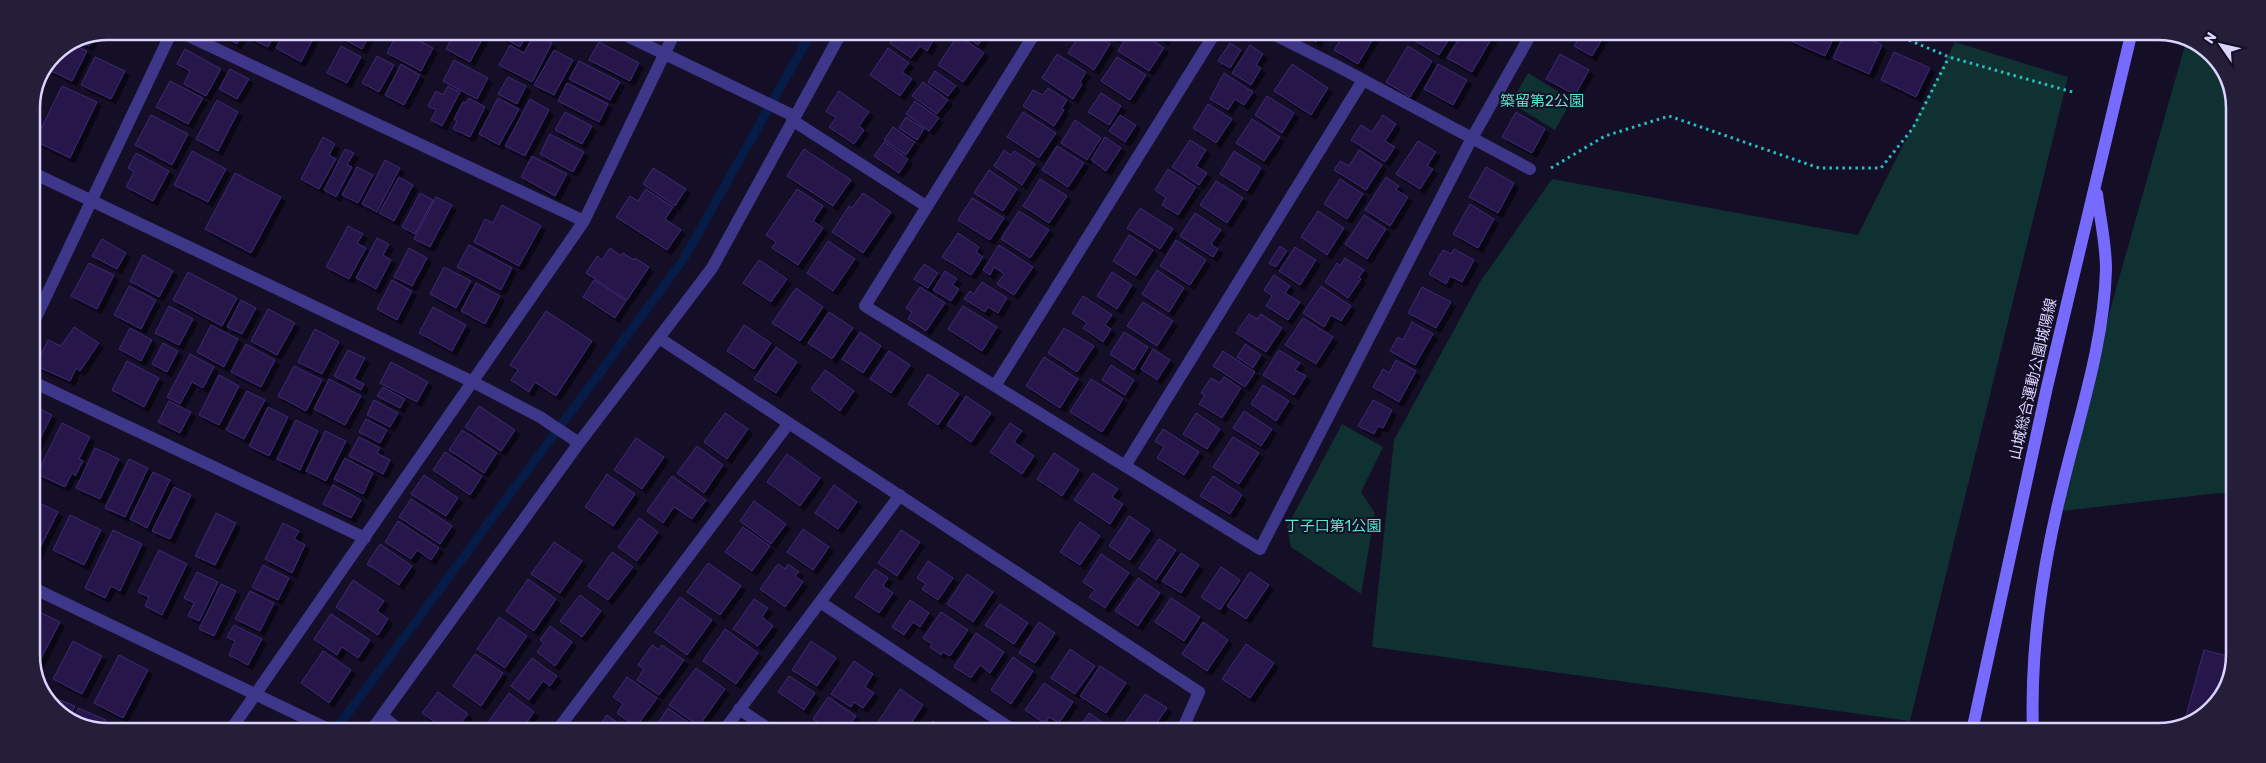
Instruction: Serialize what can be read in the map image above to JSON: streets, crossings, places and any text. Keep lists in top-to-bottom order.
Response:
{
  "streets": {
    "main road": ["山城総合運動公園城陽線"]
  },
  "parks": ["築留第2公園", "丁子口第1公園"],
  "north": "top left"
}
